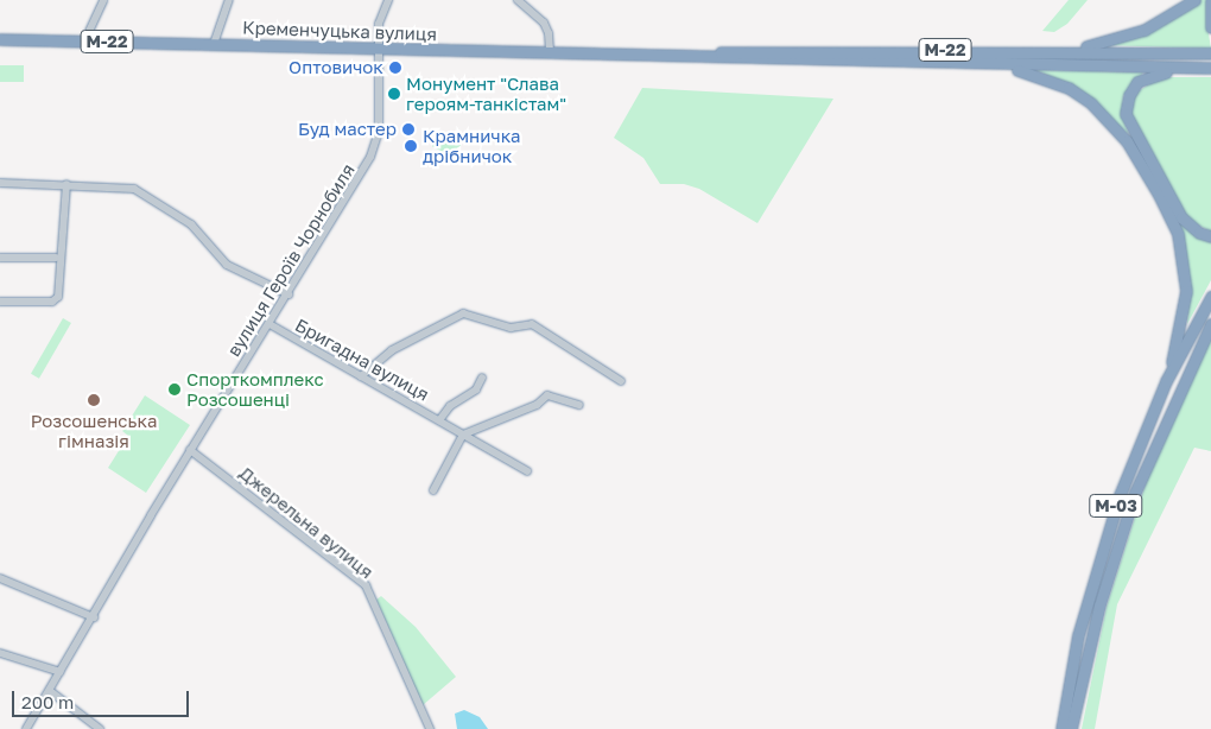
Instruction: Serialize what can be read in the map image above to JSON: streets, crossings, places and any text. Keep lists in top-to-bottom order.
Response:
{
  "streets": {
    "highway": ["Кременчуцька вулиця", "М-22", "М-03"],
    "street": ["вулиця Героїв Чорнобиля", "Бригадна вулиця", "Джерельна вулиця"]
  },
  "crossings": [
    ["Кременчуцька вулиця", "М-22"],
    ["Кременчуцька вулиця", "вулиця Героїв Чорнобиля"],
    ["вулиця Героїв Чорнобиля", "Бригадна вулиця"],
    ["вулиця Героїв Чорнобиля", "Джерельна вулиця"]
  ],
  "places": [
    "Оптовичок",
    "Монумент \"Слава героям-танкістам\"",
    "Буд мастер",
    "Крамничка дрібничок",
    "Спорткомплекс Розсошенці",
    "Розсошенська гімназія"
  ],
  "scale_bar": "200 m"
}
